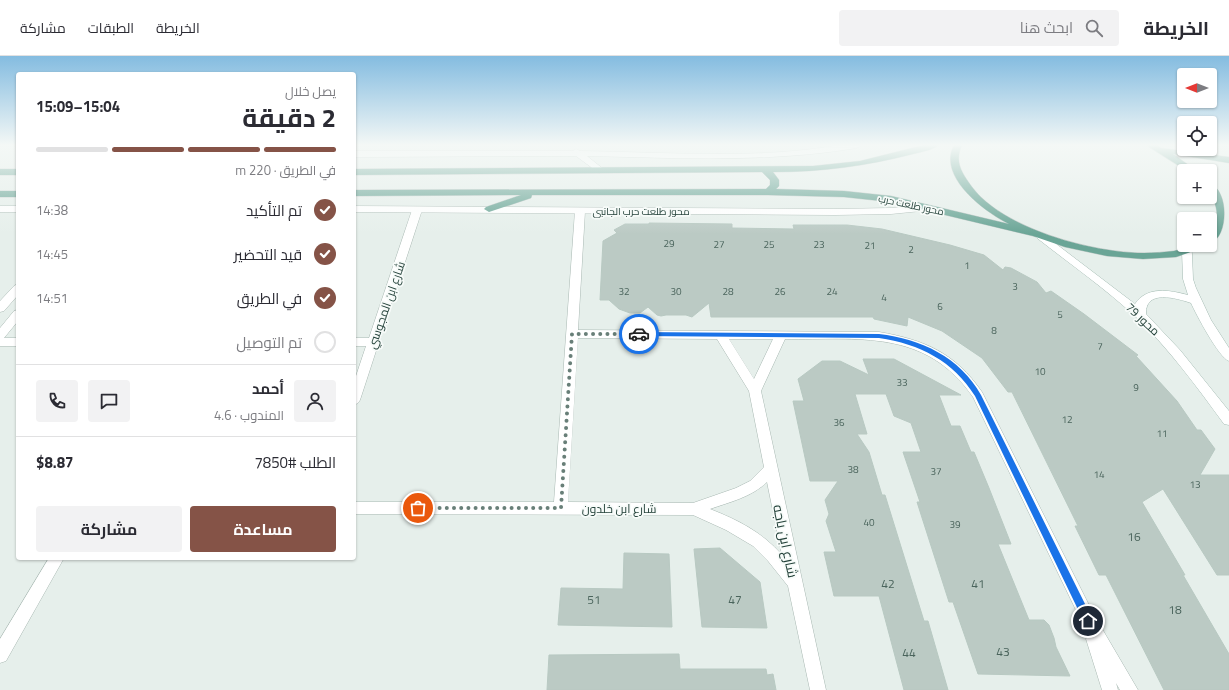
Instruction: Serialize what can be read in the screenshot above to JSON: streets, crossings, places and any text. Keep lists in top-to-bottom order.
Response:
{
  "streets": {
    "main road": ["محور طلعت حرب"],
    "street": [
      "محور طلعت حرب الجانبى",
      "شارع ابن المجوسي",
      "محور 79",
      "شارع ابن خلدون",
      "شارع ابن باجه"
    ]
  },
  "crossings": [
    ["محور طلعت حرب", "محور طلعت حرب الجانبى"],
    ["محور طلعت حرب", "محور 79"],
    ["محور طلعت حرب الجانبى", "شارع ابن المجوسي"],
    ["شارع ابن خلدون", "شارع ابن باجه"]
  ],
  "house_numbers": [
    "29",
    "27",
    "25",
    "23",
    "21",
    "2",
    "1",
    "3",
    "32",
    "30",
    "28",
    "26",
    "24",
    "4",
    "6",
    "5",
    "8",
    "7",
    "10",
    "33",
    "9",
    "12",
    "36",
    "11",
    "38",
    "37",
    "14",
    "13",
    "40",
    "39",
    "16",
    "42",
    "41",
    "51",
    "47",
    "18",
    "43",
    "44"
  ],
  "north": "left",
  "page": {
    "header": "الخريطة",
    "search": "ابحث هنا",
    "nav": ["الخريطة", "الطبقات", "مشاركة"],
    "map_buttons": ["+", "−"],
    "heading": ["2 دقيقة", "يصل خلال", "15:04–15:09"],
    "panel": [
      "أحمد",
      "المندوب · 4.6",
      "الطلب #7850",
      "$8.87"
    ],
    "bar": "في الطريق · 220 m",
    "list": [
      ["تم التأكيد", "14:38"],
      ["قيد التحضير", "14:45"],
      ["في الطريق", "14:51"],
      "تم التوصيل"
    ],
    "buttons": ["مساعدة", "مشاركة"]
  }
}
